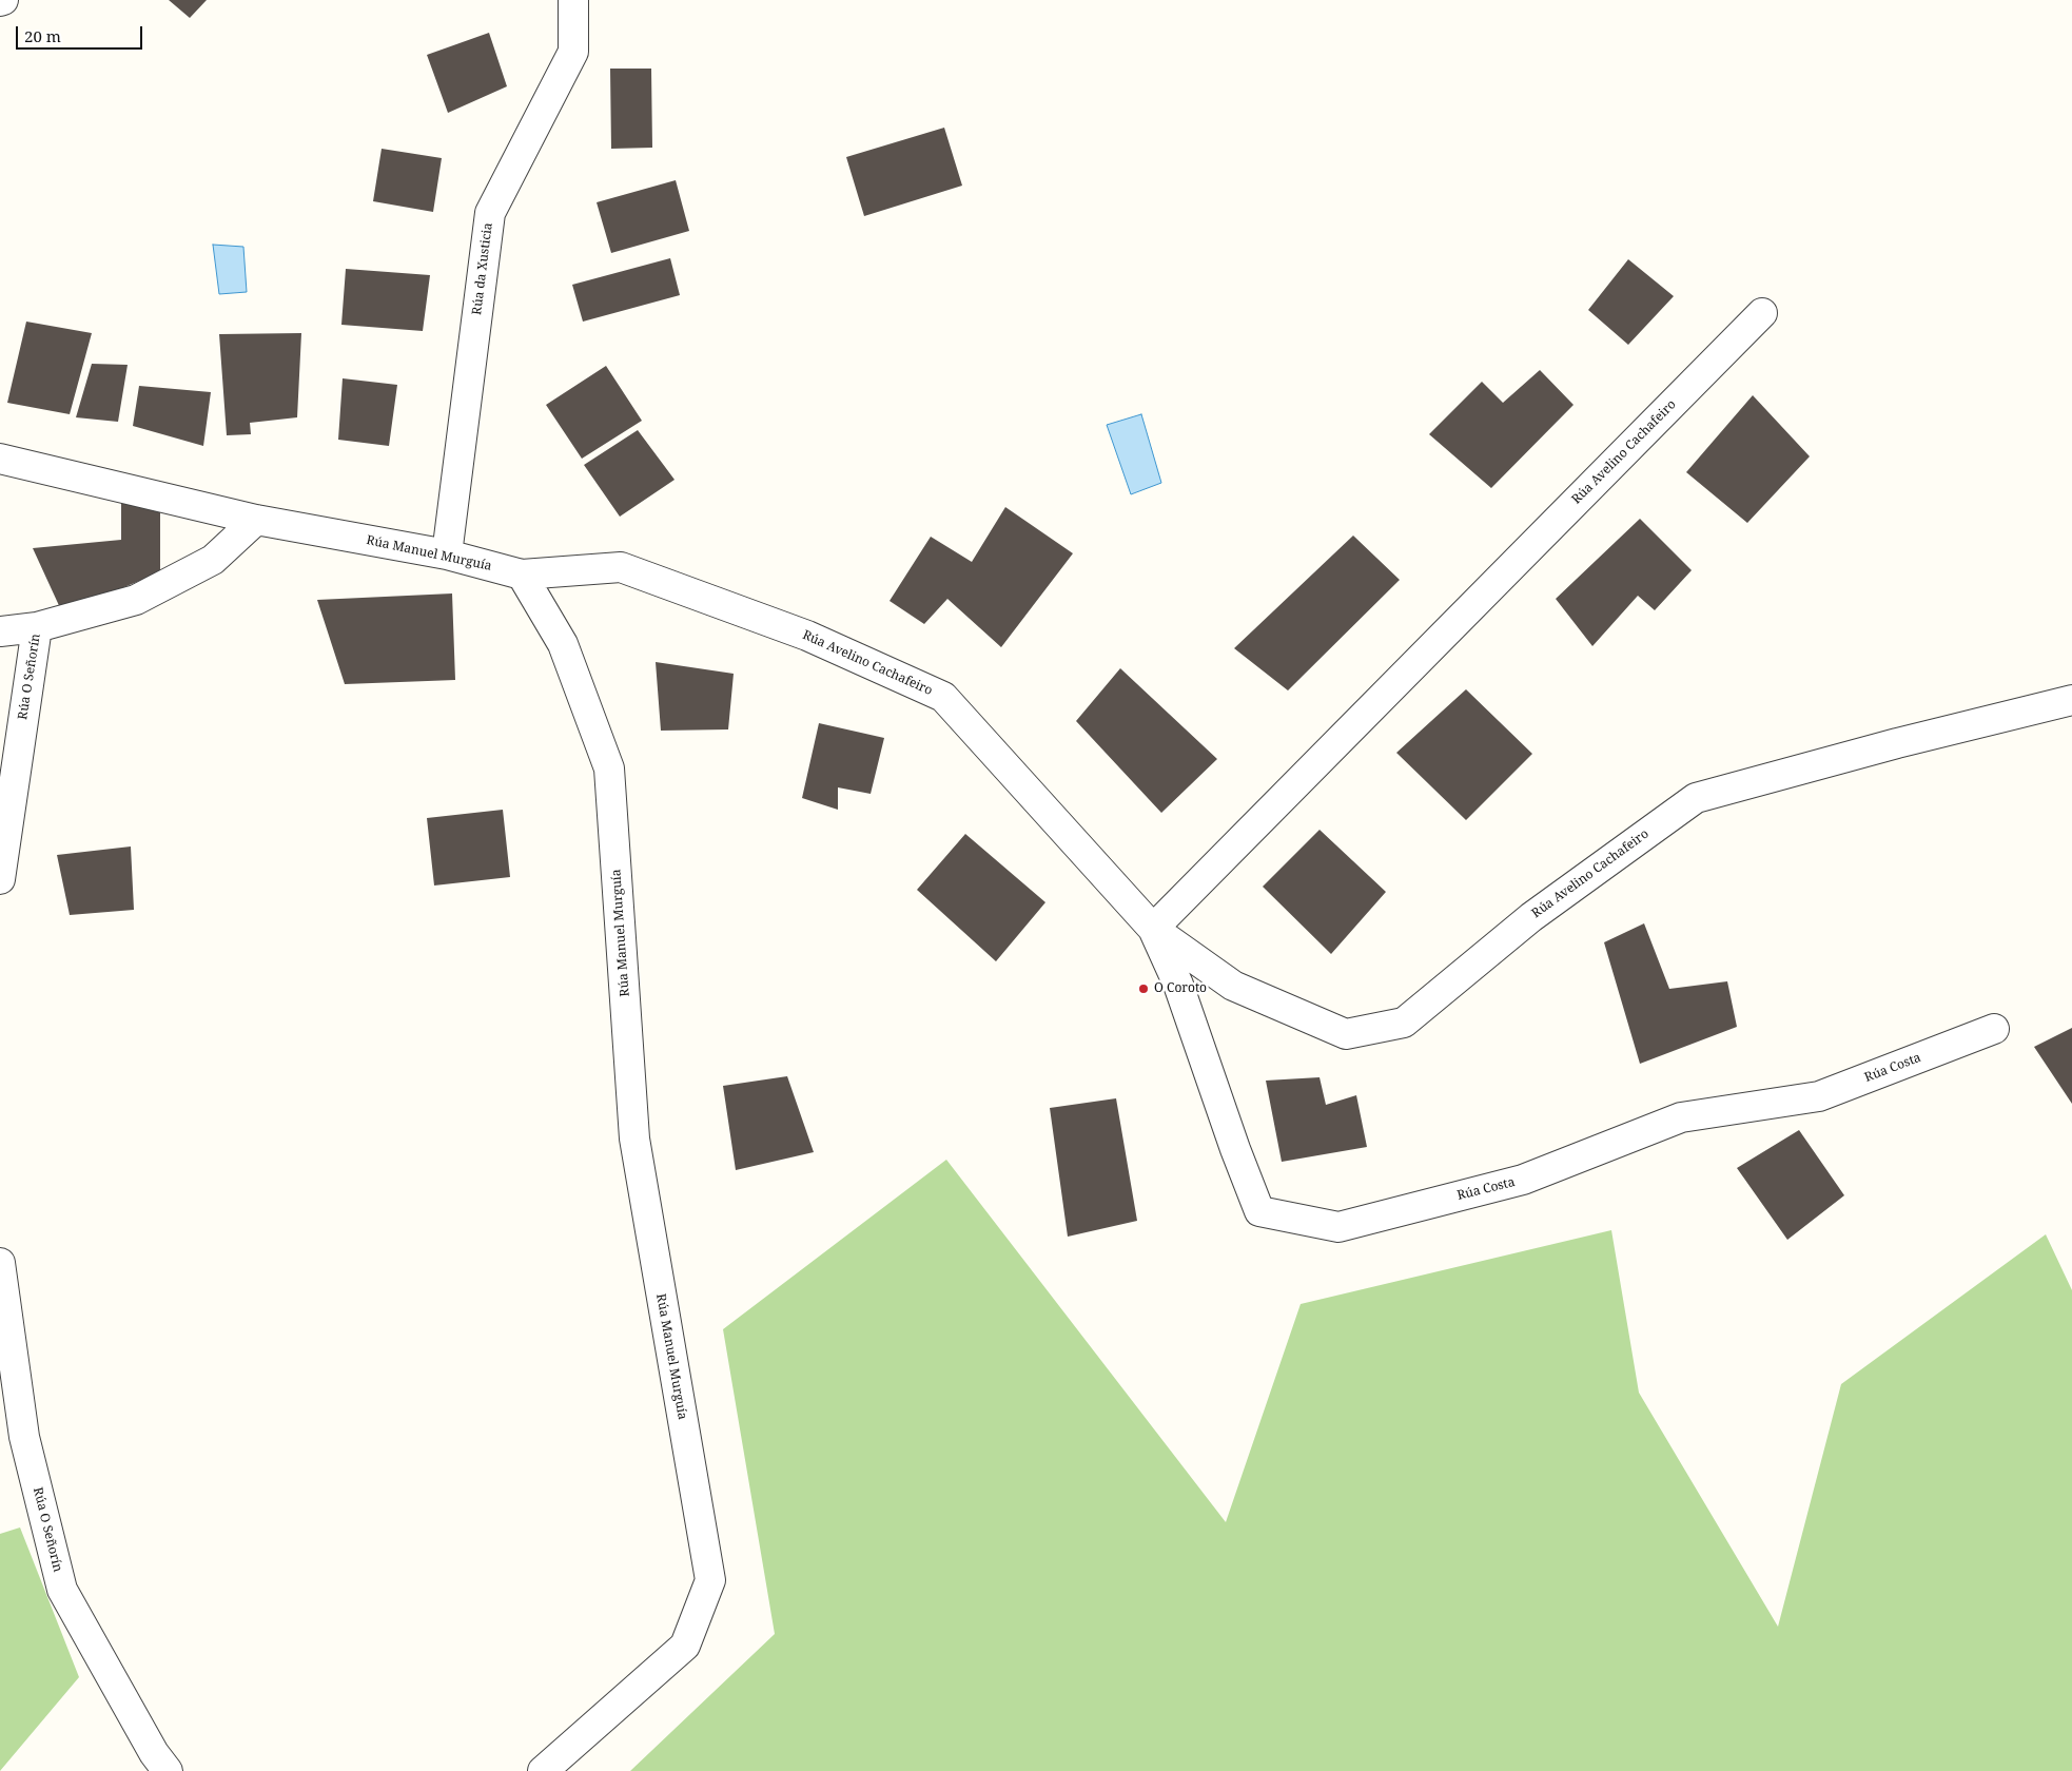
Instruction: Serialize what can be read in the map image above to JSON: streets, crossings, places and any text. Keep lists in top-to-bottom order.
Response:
{
  "streets": {
    "street": [
      "Rúa da Xusticia",
      "Rúa Avelino Cachafeiro",
      "Rúa Manuel Murguía",
      "Rúa O Señorín",
      "Rúa Costa"
    ]
  },
  "crossings": [
    ["Rúa da Xusticia", "Rúa Manuel Murguía"],
    ["Rúa Avelino Cachafeiro", "Rúa Manuel Murguía"],
    ["Rúa Avelino Cachafeiro", "Rúa Costa"],
    ["Rúa Manuel Murguía", "Rúa O Señorín"]
  ],
  "places": ["O Coroto"],
  "scale_bar": "20 m"
}
